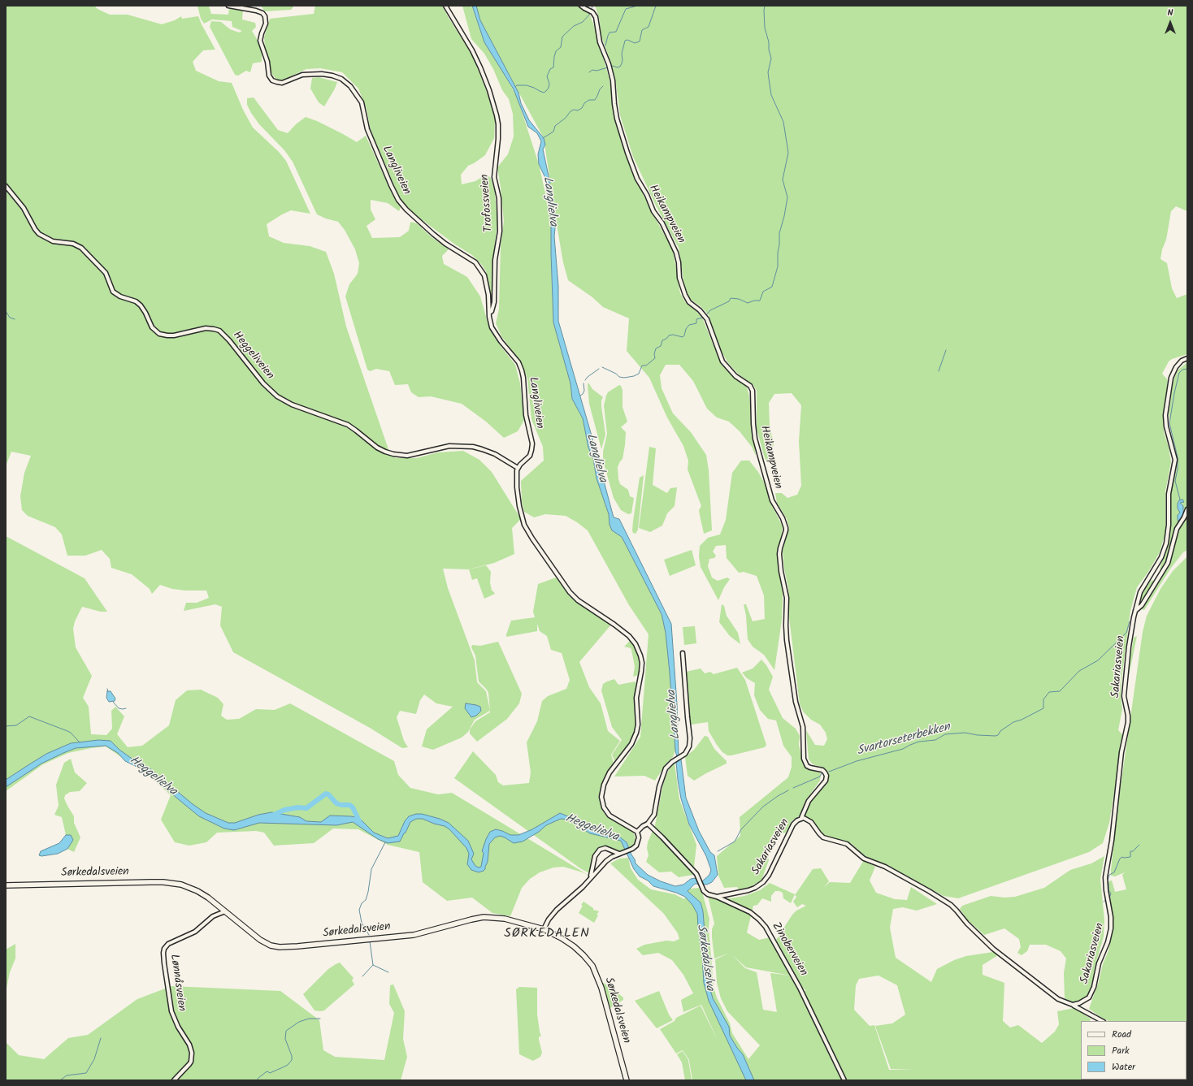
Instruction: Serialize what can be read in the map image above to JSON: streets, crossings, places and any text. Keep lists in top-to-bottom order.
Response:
{
  "streets": {
    "street": [
      "Langliveien",
      "Trofossveien",
      "Heikampveien",
      "Heggeliveien",
      "Sakariasveien",
      "Sørkedalsveien",
      "Zinoberveien",
      "Lønnåsveien"
    ]
  },
  "crossings": [
    ["Langliveien", "Trofossveien"],
    ["Langliveien", "Heggeliveien"],
    ["Heikampveien", "Sakariasveien"],
    ["Sakariasveien", "Zinoberveien"],
    ["Sørkedalsveien", "Lønnåsveien"]
  ],
  "districts": ["SØRKEDALEN"],
  "water": [
    "Langlielva",
    "Svartorseterbekken",
    "Heggelielva",
    "Sørkedalselva"
  ],
  "legend": ["Road", "Park", "Water"],
  "north": "top"
}
